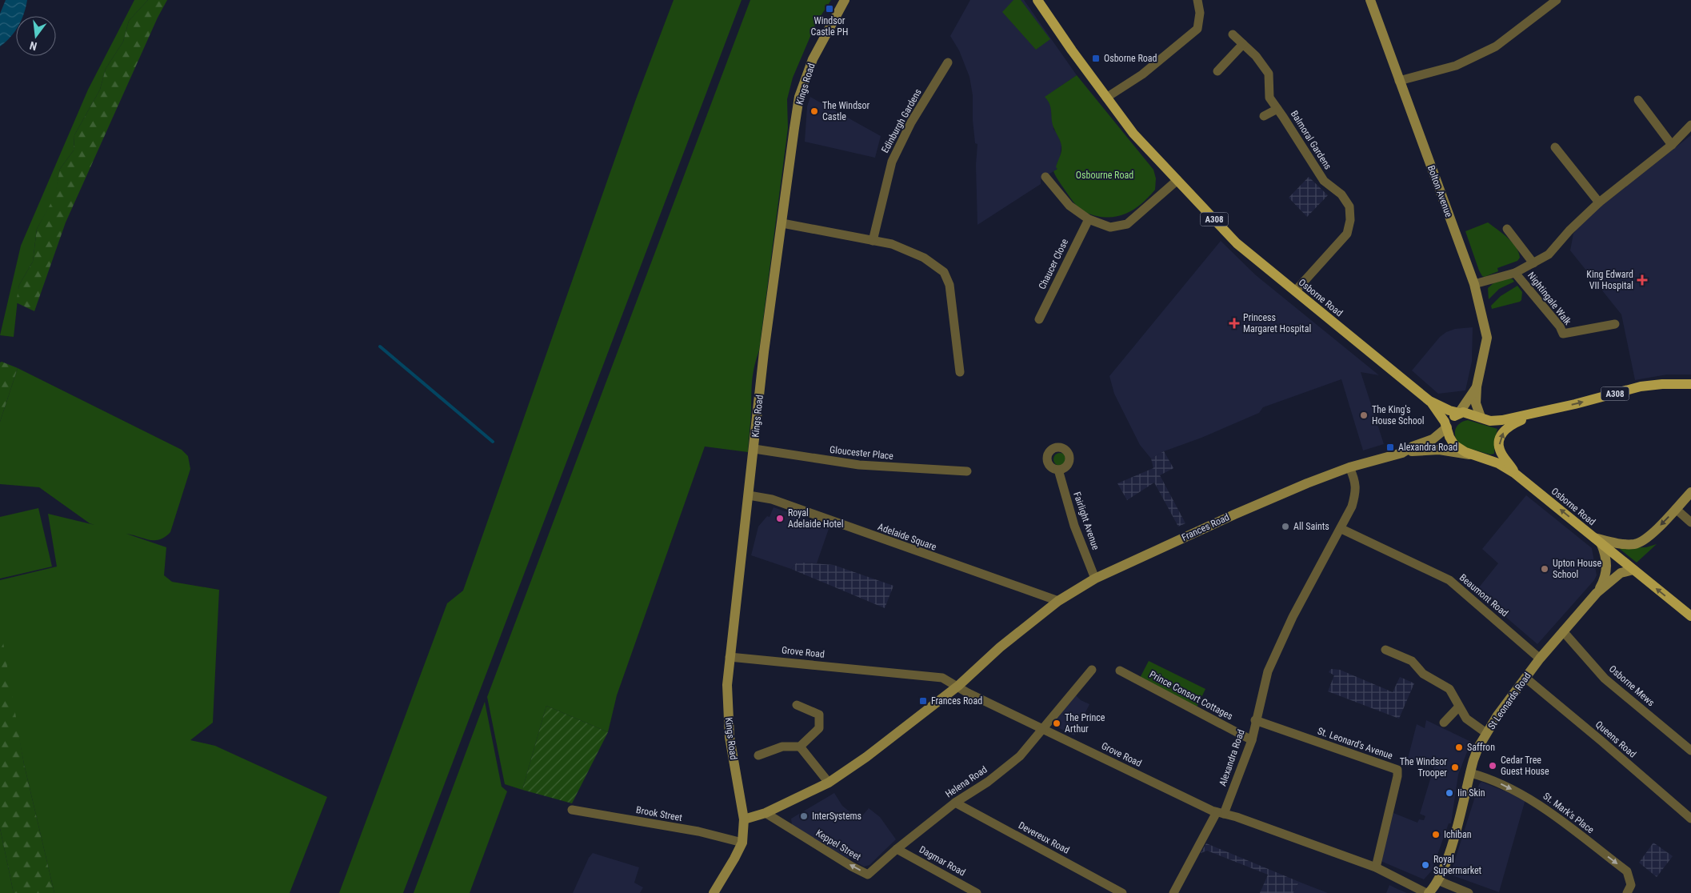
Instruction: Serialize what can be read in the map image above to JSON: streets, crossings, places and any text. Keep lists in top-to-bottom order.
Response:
{
  "streets": {
    "main road": ["A308", "Osborne Road"],
    "street": [
      "Kings Road",
      "Edinburgh Gardens",
      "Balmoral Gardens",
      "Bolton Avenue",
      "Chaucer Close",
      "Nightingale Walk",
      "Gloucester Place",
      "Fairlight Avenue",
      "Frances Road",
      "Adelaide Square",
      "Beaumont Road",
      "Grove Road",
      "Osborne Mews",
      "Prince Consort Cottages",
      "St Leonards Road",
      "Queens Road",
      "St. Leonard's Avenue",
      "Alexandra Road",
      "Helena Road",
      "St. Mark's Place",
      "Brook Street",
      "Devereux Road",
      "Keppel Street",
      "Dagmar Road"
    ]
  },
  "crossings": [
    ["Kings Road", "Gloucester Place"],
    ["Kings Road", "Frances Road"],
    ["Kings Road", "Adelaide Square"],
    ["Kings Road", "Grove Road"],
    ["Kings Road", "Brook Street"],
    ["Balmoral Gardens", "Osborne Road"],
    ["Bolton Avenue", "A308"],
    ["Bolton Avenue", "Osborne Road"],
    ["Bolton Avenue", "Nightingale Walk"],
    ["A308", "Osborne Road"],
    ["Osborne Road", "Frances Road"],
    ["Osborne Road", "St Leonards Road"],
    ["Fairlight Avenue", "Frances Road"],
    ["Frances Road", "Adelaide Square"],
    ["Frances Road", "Grove Road"],
    ["Frances Road", "Alexandra Road"],
    ["Frances Road", "Keppel Street"],
    ["Beaumont Road", "St Leonards Road"],
    ["Beaumont Road", "Alexandra Road"],
    ["Grove Road", "St Leonards Road"],
    ["Grove Road", "St. Leonard's Avenue"],
    ["Grove Road", "Alexandra Road"],
    ["Grove Road", "Helena Road"],
    ["Osborne Mews", "St Leonards Road"],
    ["Prince Consort Cottages", "Alexandra Road"],
    ["St Leonards Road", "Queens Road"],
    ["St Leonards Road", "St. Mark's Place"],
    ["St. Leonard's Avenue", "Alexandra Road"],
    ["Helena Road", "Devereux Road"],
    ["Helena Road", "Keppel Street"],
    ["Helena Road", "Dagmar Road"],
    ["Keppel Street", "Dagmar Road"]
  ],
  "one_way": ["St. Mark's Place", "Keppel Street"],
  "parks": ["Osbourne Road"],
  "places": {
    "transit": [
      "Windsor Castle PH",
      "Osborne Road",
      "Alexandra Road",
      "Frances Road"
    ],
    "other": [
      "The Windsor Castle",
      "The King's House School",
      "Royal Adelaide Hotel",
      "All Saints",
      "Upton House School",
      "The Prince Arthur",
      "Saffron",
      "Cedar Tree Guest House",
      "The Windsor Trooper",
      "Iin Skin",
      "InterSystems",
      "Ichiban",
      "Royal Supermarket"
    ],
    "health": ["King Edward VII Hospital", "Princess Margaret Hospital"]
  },
  "north": "bottom"
}
